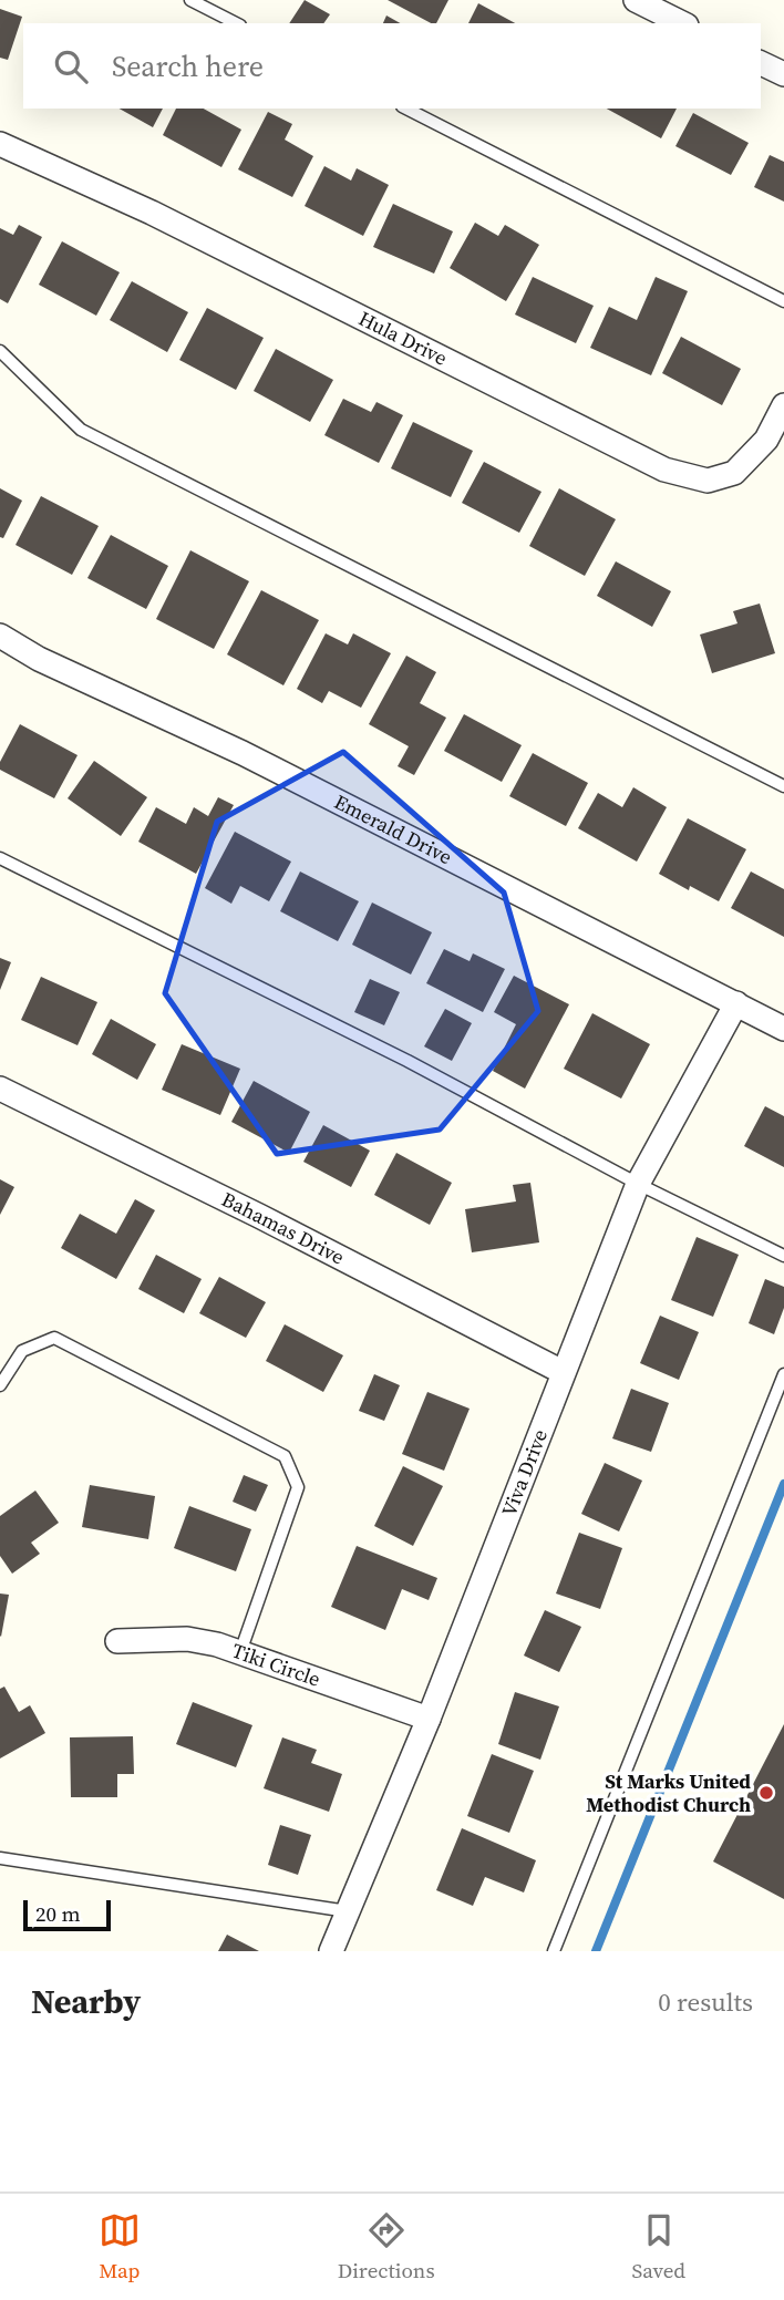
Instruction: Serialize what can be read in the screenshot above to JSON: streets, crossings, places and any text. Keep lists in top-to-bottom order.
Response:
{
  "streets": {
    "street": [
      "Hula Drive",
      "Emerald Drive",
      "Bahamas Drive",
      "Viva Drive",
      "Tiki Circle"
    ]
  },
  "crossings": [
    ["Emerald Drive", "Viva Drive"],
    ["Bahamas Drive", "Viva Drive"],
    ["Viva Drive", "Tiki Circle"]
  ],
  "places": ["St Marks United Methodist Church"],
  "scale_bar": "20 m",
  "page": {
    "search": "Search here",
    "scale": "20 m",
    "heading": ["Nearby", "0 results"],
    "nav": ["Map", "Directions", "Saved"]
  }
}
